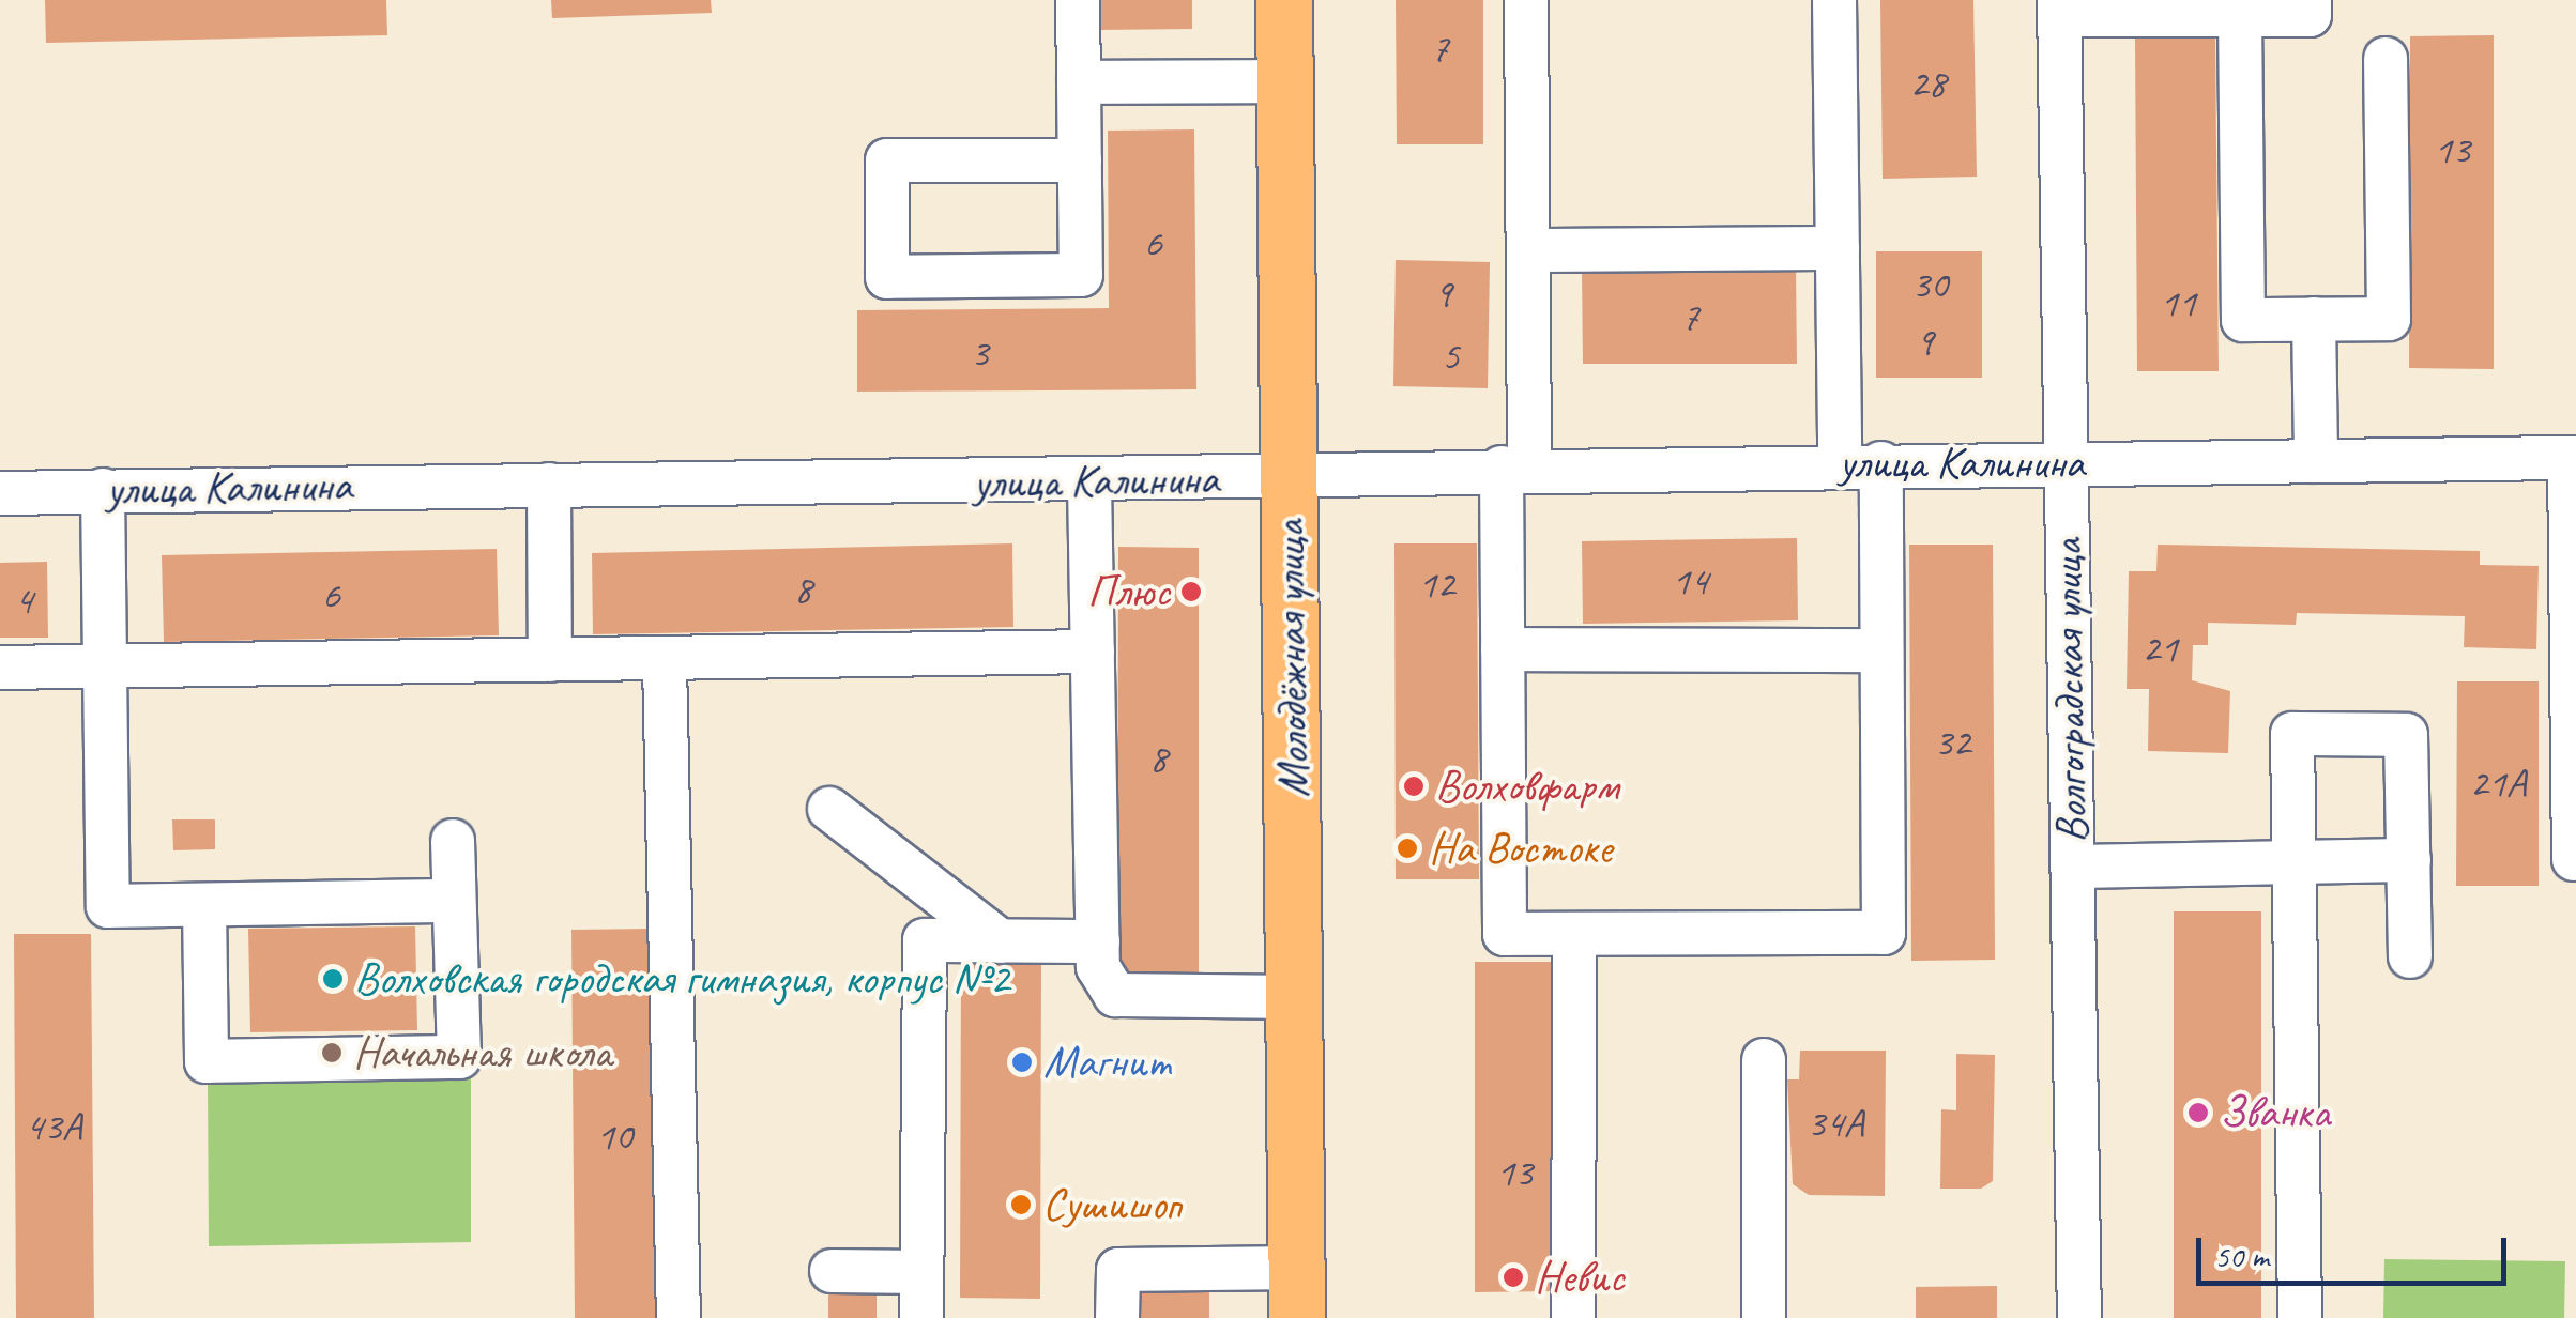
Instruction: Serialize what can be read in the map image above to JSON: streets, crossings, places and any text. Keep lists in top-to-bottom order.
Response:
{
  "streets": {
    "main road": ["Молодёжная улица"],
    "street": ["улица Калинина", "Волгоградская улица"]
  },
  "crossings": [
    ["улица Калинина", "Молодёжная улица"],
    ["улица Калинина", "Волгоградская улица"]
  ],
  "places": [
    "Плюс",
    "Волховфарм",
    "На Востоке",
    "Волховская городская гимназия, корпус №2",
    "Начальная школа",
    "Магнит",
    "Званка",
    "Сушишоп",
    "Невис"
  ],
  "house_numbers": [
    "7",
    "28",
    "13",
    "6",
    "30",
    "9",
    "11",
    "7",
    "9",
    "3",
    "5",
    "14",
    "12",
    "8",
    "6",
    "4",
    "21",
    "32",
    "8",
    "21А",
    "34А",
    "43А",
    "10",
    "13"
  ],
  "scale_bar": "50 m"
}
